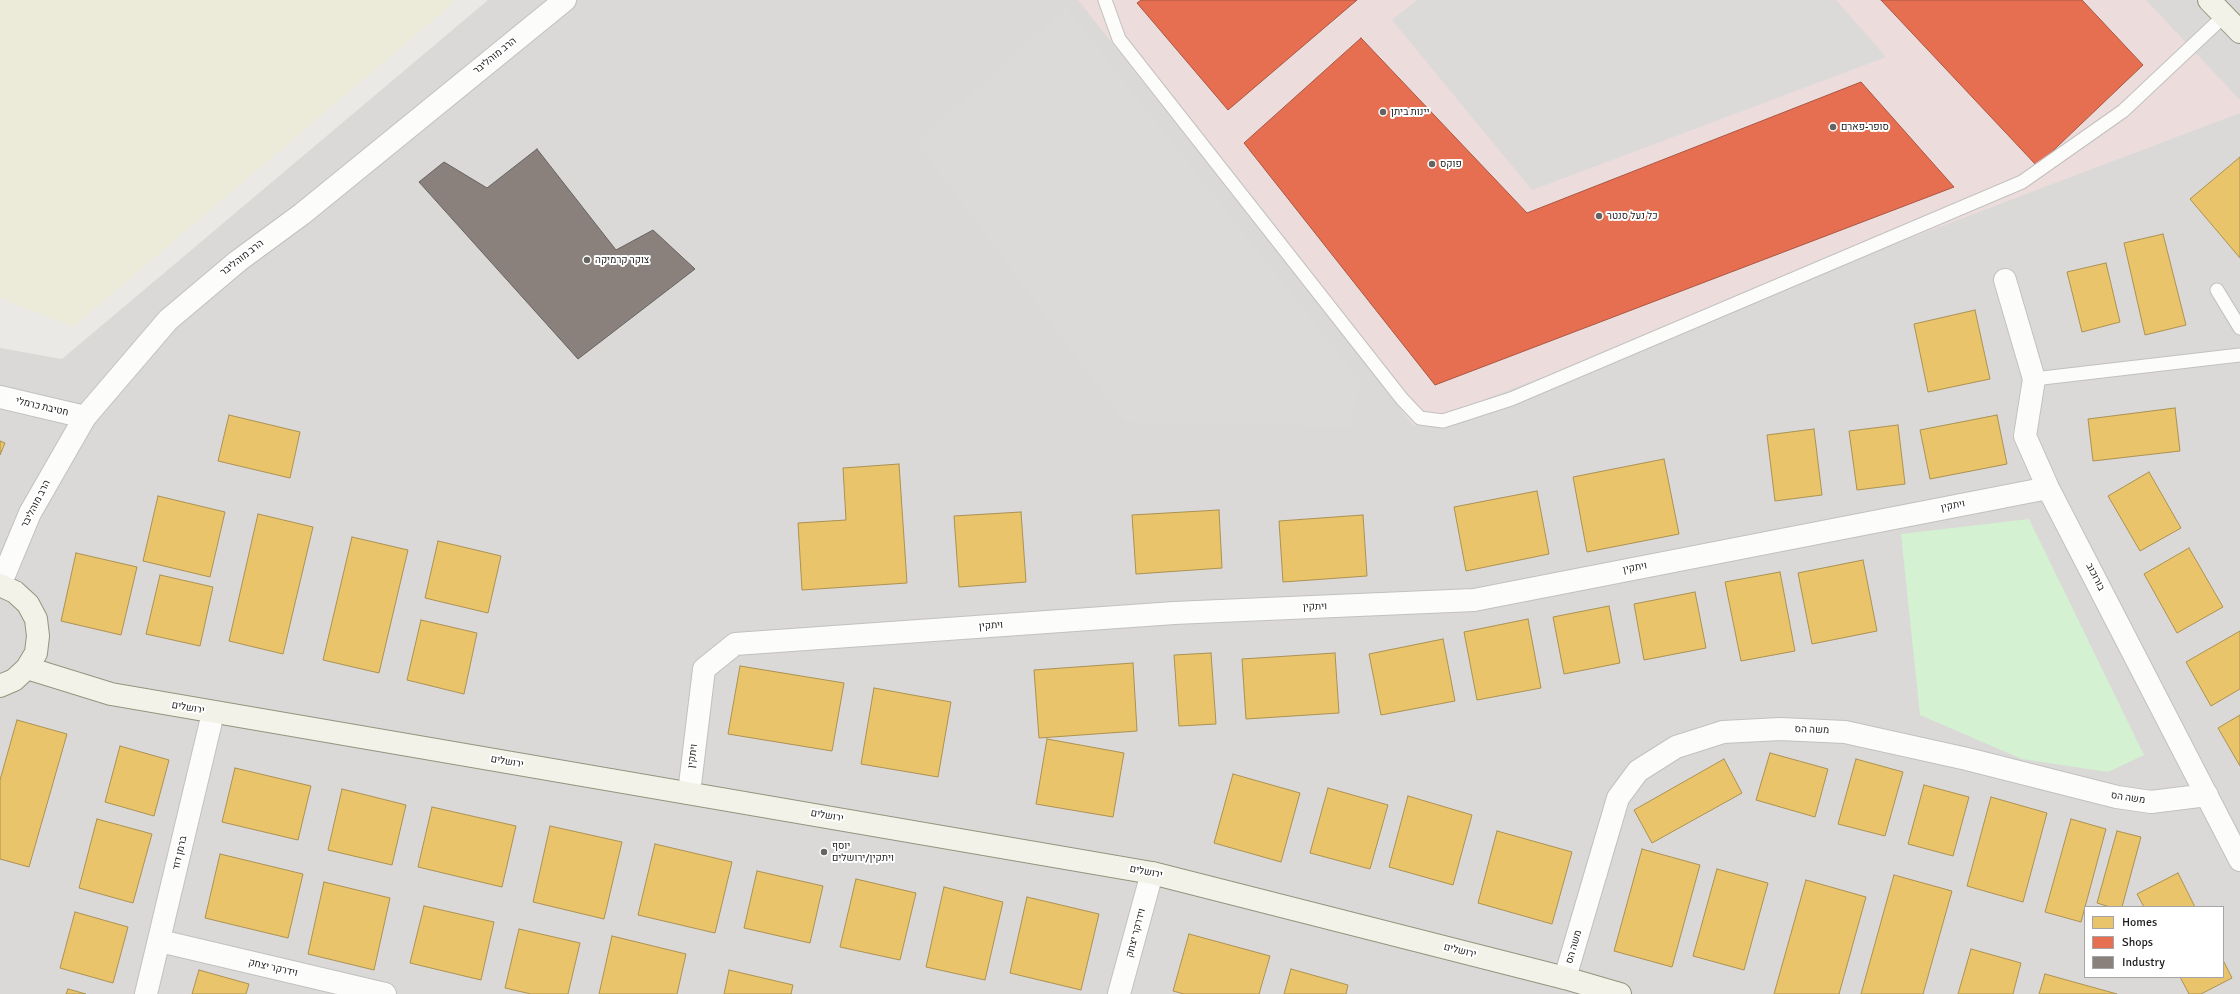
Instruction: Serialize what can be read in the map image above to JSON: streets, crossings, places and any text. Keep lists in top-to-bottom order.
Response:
{
  "streets": {
    "street": [
      "הרב מוהליבר",
      "חטיבת כרמלי",
      "ויתקין",
      "בורוכוב",
      "ירושלים",
      "משה הס",
      "ברמן דוד",
      "וידרקר יצחק"
    ]
  },
  "crossings": [
    ["הרב מוהליבר", "חטיבת כרמלי"],
    ["ויתקין", "בורוכוב"],
    ["ויתקין", "ירושלים"],
    ["בורוכוב", "משה הס"],
    ["ירושלים", "משה הס"],
    ["ירושלים", "ברמן דוד"],
    ["ירושלים", "וידרקר יצחק"],
    ["ברמן דוד", "וידרקר יצחק"]
  ],
  "places": [
    "יינות ביתן",
    "סופר-פארם",
    "פוקס",
    "כל נעל סנטר",
    "צוקר קרמיקה",
    "יוסף ויתקין/ירושלים"
  ],
  "legend": ["Homes", "Shops", "Industry"]
}
